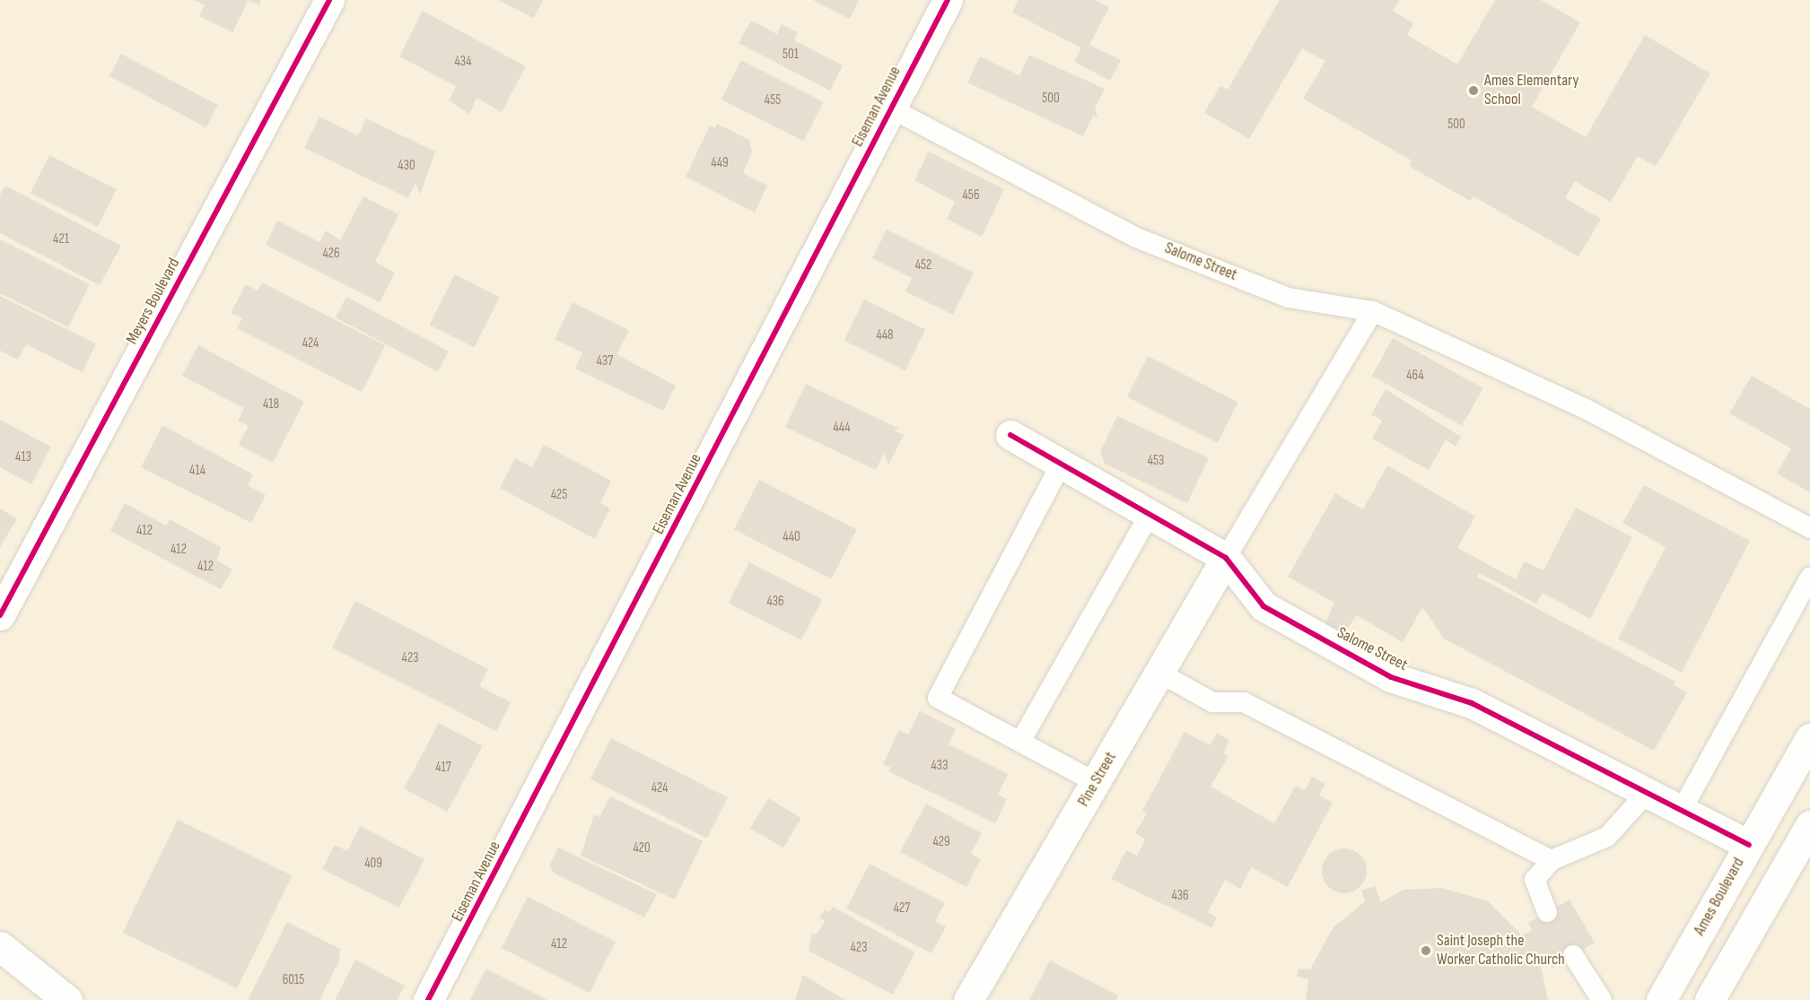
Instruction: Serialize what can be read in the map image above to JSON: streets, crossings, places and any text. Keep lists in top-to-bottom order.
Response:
{
  "streets": {
    "street": [
      "Eiseman Avenue",
      "Salome Street",
      "Meyers Boulevard",
      "Pine Street",
      "Ames Boulevard"
    ]
  },
  "crossings": [
    ["Eiseman Avenue", "Salome Street"],
    ["Salome Street", "Pine Street"],
    ["Salome Street", "Ames Boulevard"]
  ],
  "places": ["Ames Elementary School", "Saint Joseph the Worker Catholic Church"],
  "house_numbers": [
    "501",
    "434",
    "500",
    "455",
    "500",
    "449",
    "430",
    "456",
    "421",
    "426",
    "452",
    "448",
    "424",
    "437",
    "464",
    "418",
    "444",
    "413",
    "453",
    "414",
    "425",
    "412",
    "440",
    "412",
    "412",
    "436",
    "423",
    "433",
    "417",
    "424",
    "429",
    "420",
    "409",
    "436",
    "427",
    "412",
    "423",
    "6015"
  ]
}
